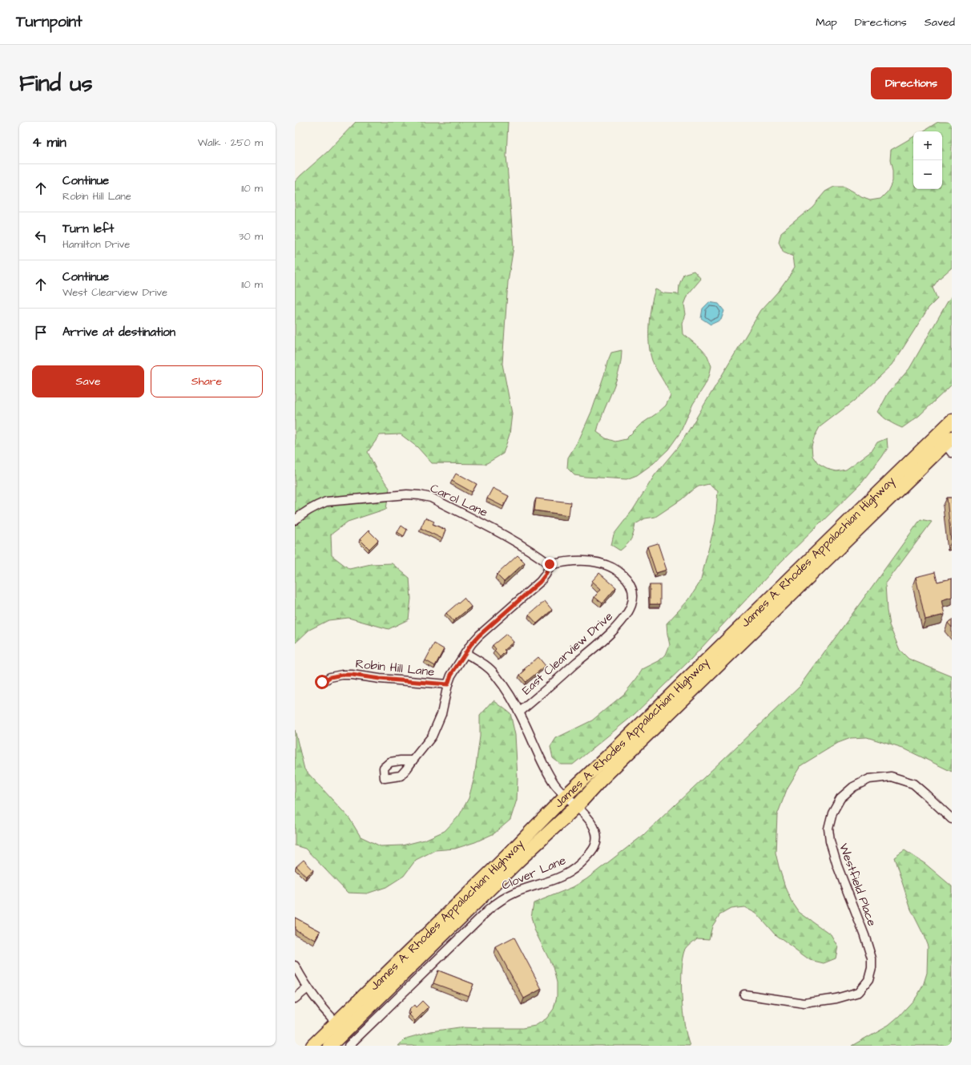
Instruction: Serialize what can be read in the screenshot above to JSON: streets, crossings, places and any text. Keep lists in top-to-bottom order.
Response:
{
  "streets": {
    "highway": ["James A. Rhodes Appalachian Highway"],
    "street": [
      "Carol Lane",
      "East Clearview Drive",
      "Robin Hill Lane",
      "Clover Lane",
      "Westfield Place"
    ]
  },
  "crossings": [
    ["Carol Lane", "East Clearview Drive"],
    ["James A. Rhodes Appalachian Highway", "Clover Lane"],
    ["East Clearview Drive", "Clover Lane"]
  ],
  "page": {
    "header": "Turnpoint",
    "nav": ["Map", "Directions", "Saved"],
    "buttons": [
      "Directions",
      ["Save", "Share"]
    ],
    "title": "Find us",
    "heading": ["4 min", "Walk · 250 m"],
    "map_buttons": ["+", "−"],
    "list": [
      ["Continue", "Robin Hill Lane", "110 m"],
      ["Turn left", "Hamilton Drive", "30 m"],
      ["Continue", "West Clearview Drive", "110 m"],
      "Arrive at destination"
    ]
  }
}
